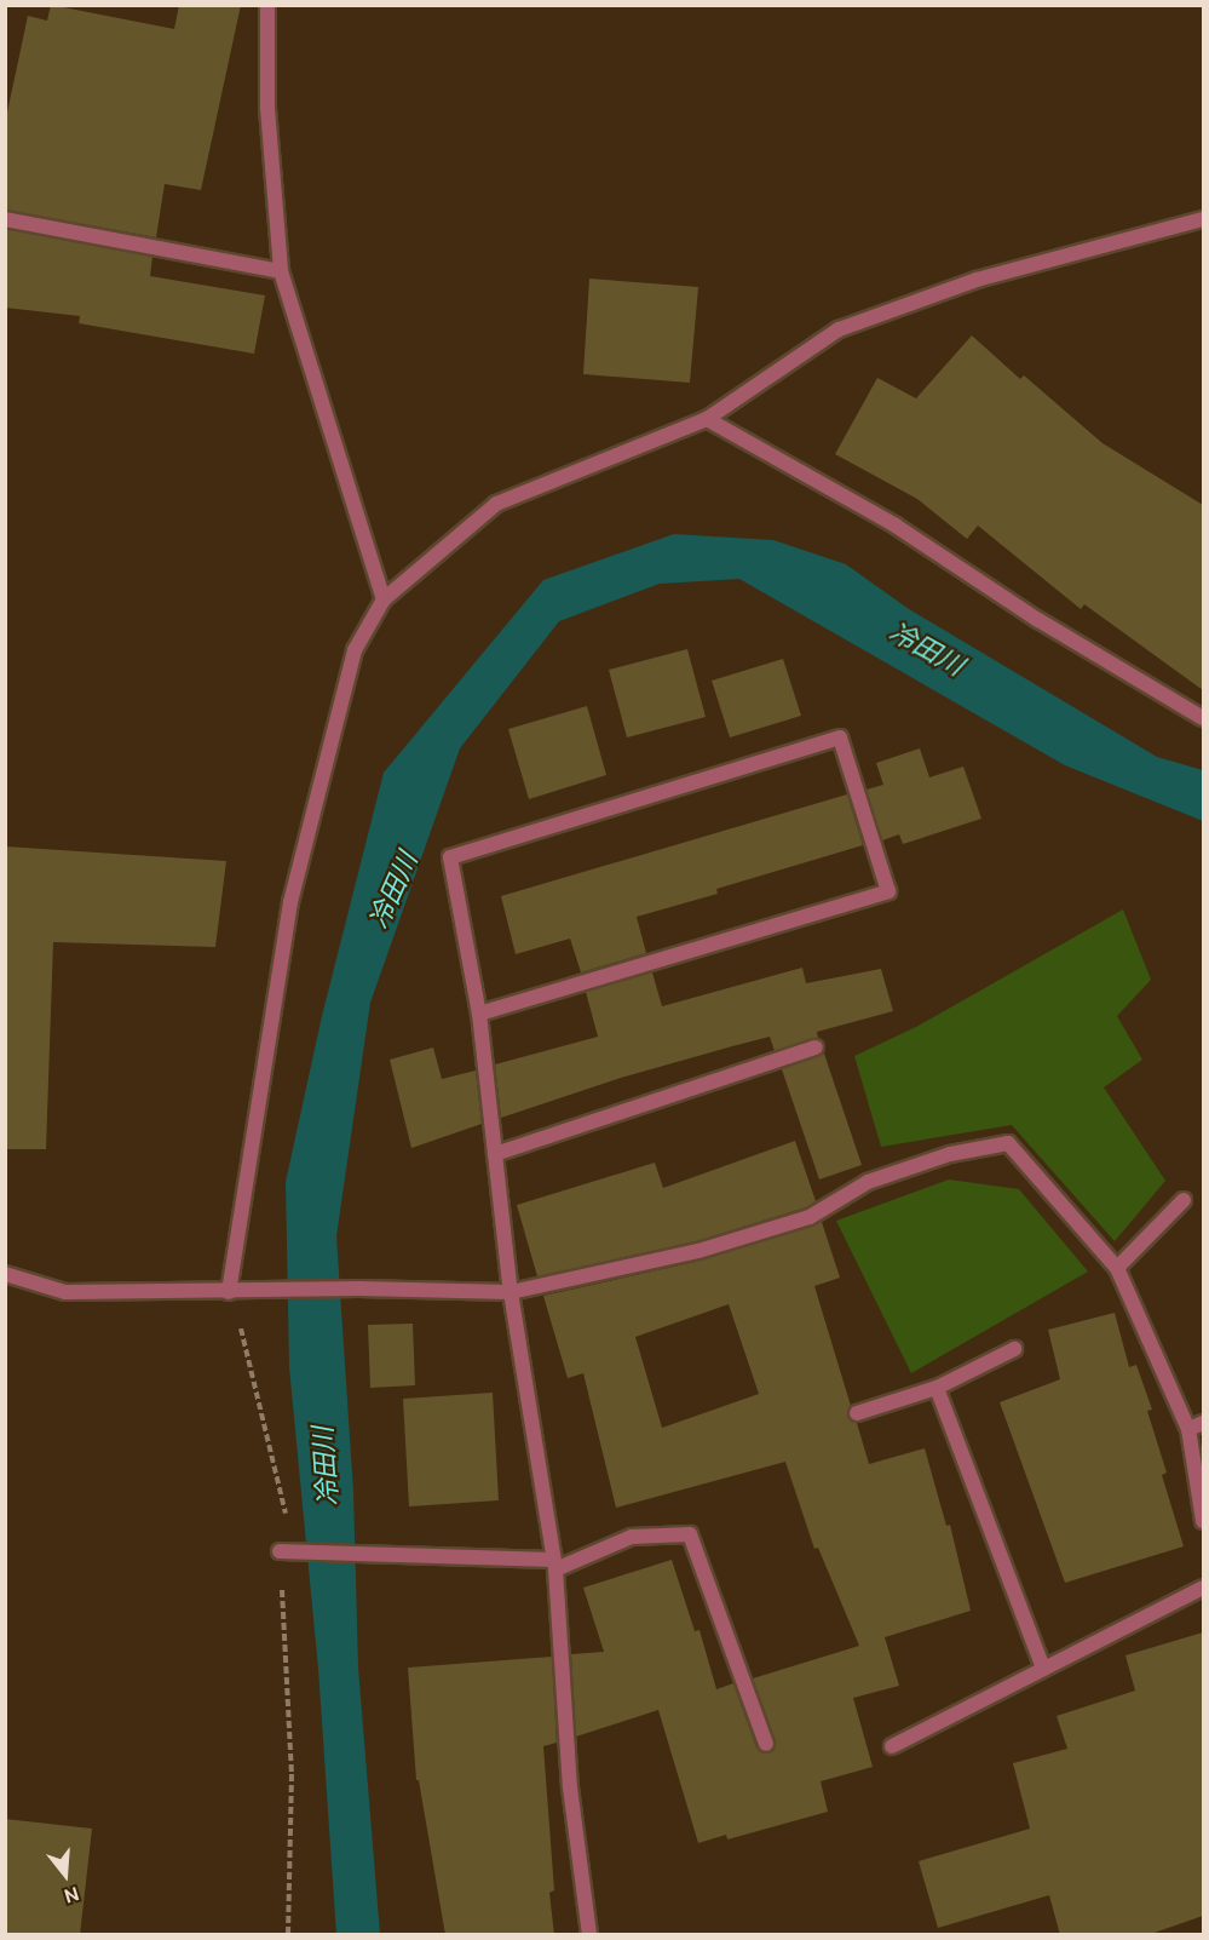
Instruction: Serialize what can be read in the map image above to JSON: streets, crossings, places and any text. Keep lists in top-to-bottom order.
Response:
{
  "water": ["冷田川"],
  "north": "bottom"
}
